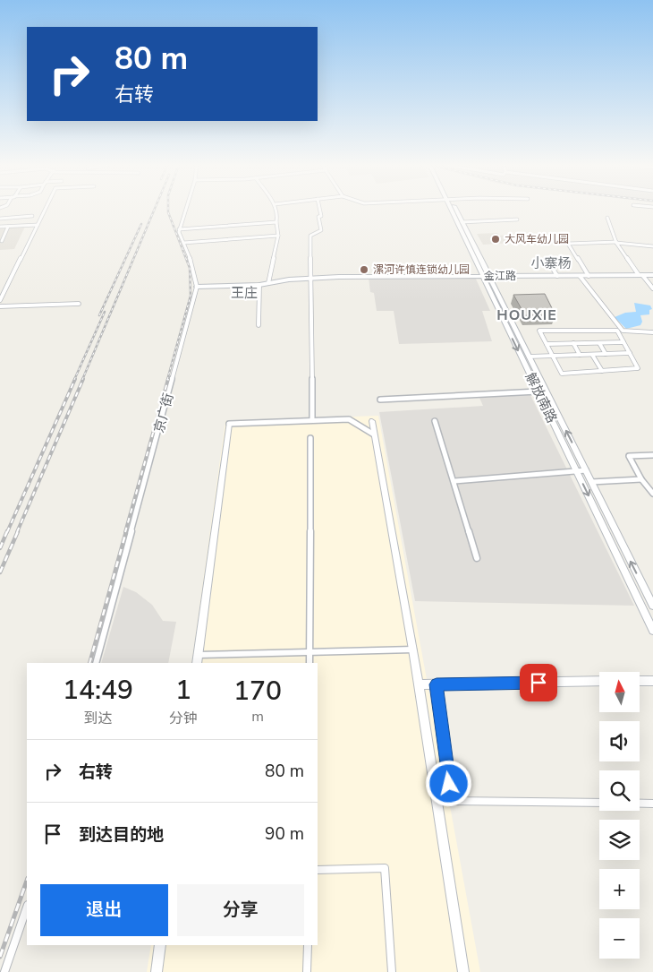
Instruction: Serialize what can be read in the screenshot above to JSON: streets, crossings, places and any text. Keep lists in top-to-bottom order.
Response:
{
  "streets": {
    "main road": ["金江路", "解放南路"],
    "street": ["京广街"]
  },
  "crossings": [
    ["金江路", "解放南路"],
    ["金江路", "京广街"]
  ],
  "districts": ["小寨杨", "王庄", "HOUXIE"],
  "places": ["大风车幼儿园", "漯河许慎连锁幼儿园"],
  "north": "top",
  "page": {
    "turn": ["80 m", "右转"],
    "eta": [
      "14:49",
      "到达",
      "1",
      "分钟",
      "170",
      "m"
    ],
    "map_buttons": ["+", "−"],
    "list": [
      {
        "name": "右转",
        "value": "80 m"
      },
      {
        "name": "到达目的地",
        "value": "90 m"
      }
    ],
    "buttons": ["退出", "分享"]
  }
}
